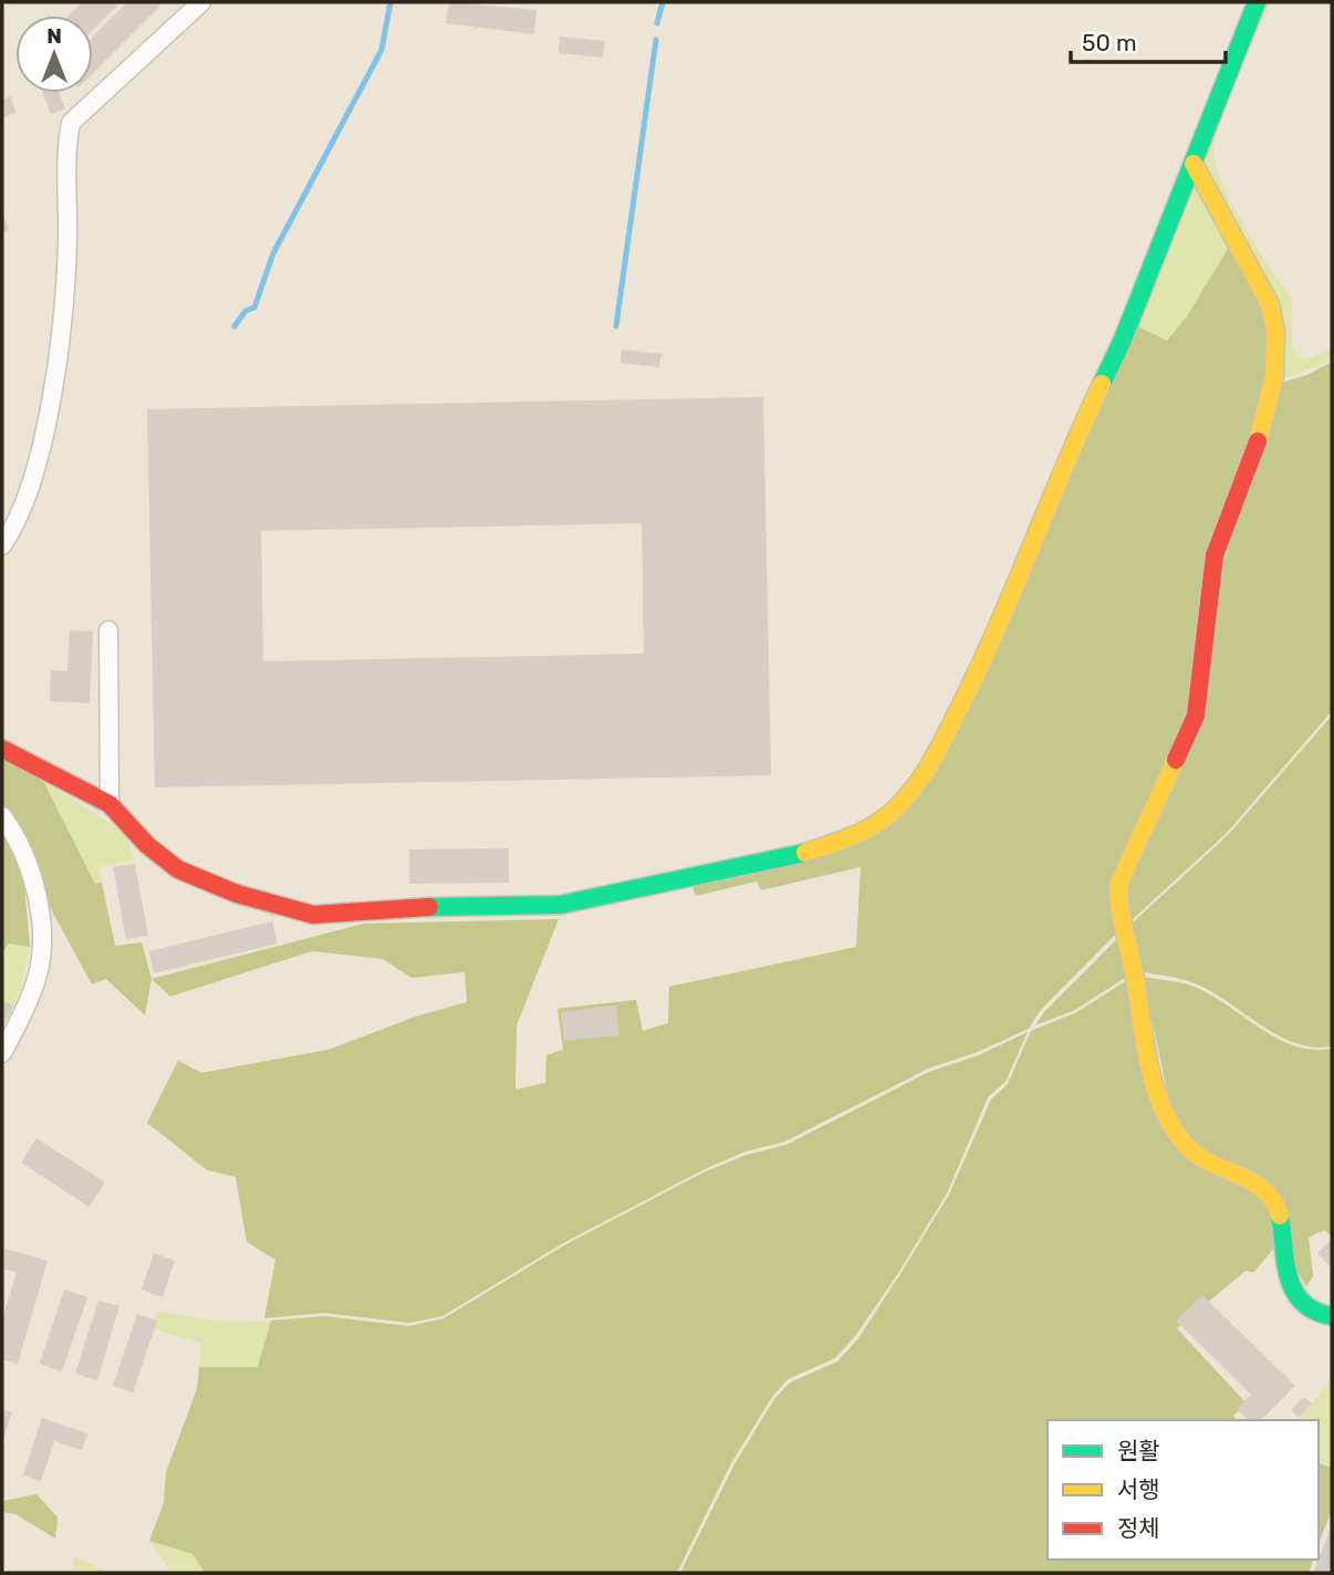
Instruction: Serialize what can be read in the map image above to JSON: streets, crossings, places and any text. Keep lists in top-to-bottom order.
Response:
{
  "legend": ["원활", "서행", "정체"],
  "scale_bar": "50 m",
  "north": "top"
}
